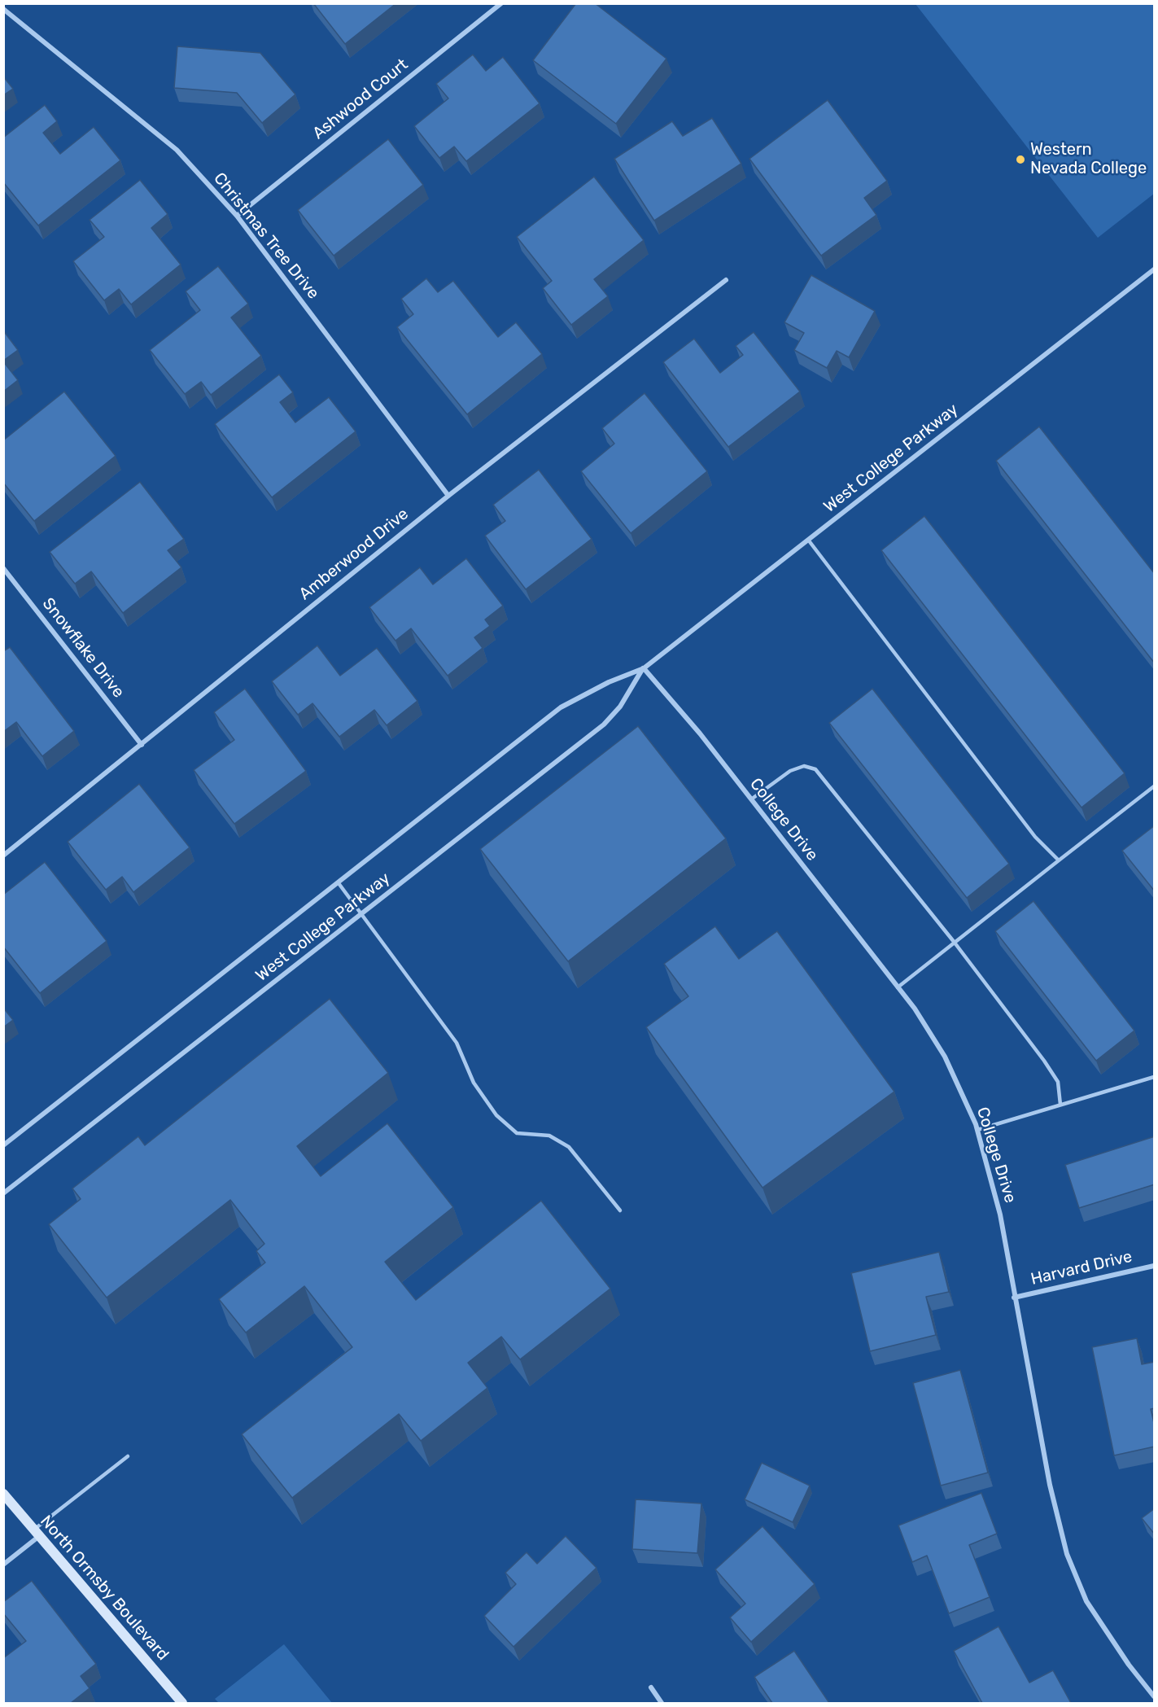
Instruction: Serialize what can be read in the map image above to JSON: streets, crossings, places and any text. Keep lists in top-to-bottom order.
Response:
{
  "streets": {
    "street": [
      "Ashwood Court",
      "Christmas Tree Drive",
      "West College Parkway",
      "Amberwood Drive",
      "Snowflake Drive",
      "College Drive",
      "Harvard Drive",
      "North Ormsby Boulevard"
    ]
  },
  "crossings": [
    ["Ashwood Court", "Christmas Tree Drive"],
    ["Christmas Tree Drive", "Amberwood Drive"],
    ["West College Parkway", "College Drive"],
    ["Amberwood Drive", "Snowflake Drive"],
    ["College Drive", "Harvard Drive"]
  ],
  "places": ["Western Nevada College"]
}
